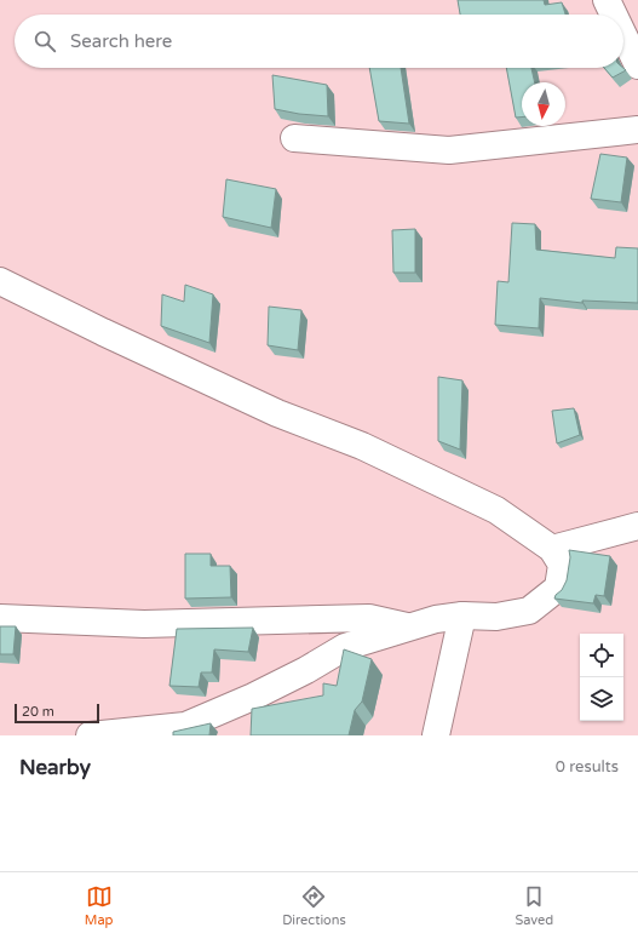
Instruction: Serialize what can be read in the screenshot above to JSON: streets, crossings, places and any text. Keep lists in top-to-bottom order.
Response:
{
  "scale_bar": "20 m",
  "north": "bottom",
  "page": {
    "search": "Search here",
    "scale": "20 m",
    "heading": ["Nearby", "0 results"],
    "nav": ["Map", "Directions", "Saved"]
  }
}
